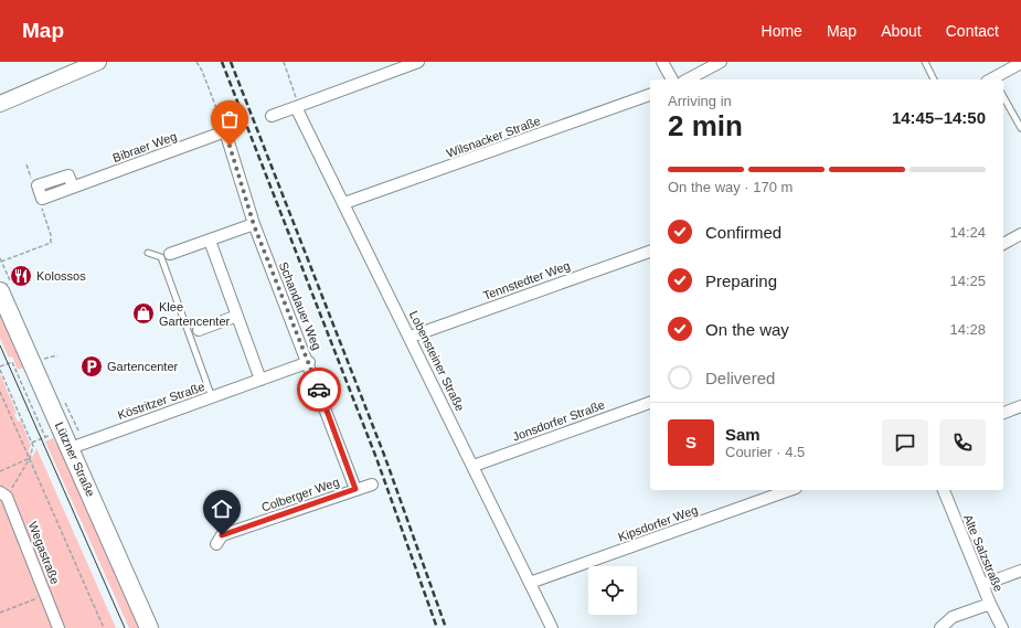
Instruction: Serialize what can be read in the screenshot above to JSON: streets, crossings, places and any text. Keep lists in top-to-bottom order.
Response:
{
  "streets": {
    "main road": ["Lützner Straße"],
    "street": [
      "Wilsnacker Straße",
      "Bibraer Weg",
      "Tennstedter Weg",
      "Schandauer Weg",
      "Lobensteiner Straße",
      "Köstritzer Straße",
      "Jonsdorfer Straße",
      "Colberger Weg",
      "Kipsdorfer Weg",
      "Wegastraße",
      "Alte Salzstraße"
    ]
  },
  "crossings": [
    ["Wilsnacker Straße", "Lobensteiner Straße"],
    ["Bibraer Weg", "Schandauer Weg"],
    ["Tennstedter Weg", "Lobensteiner Straße"],
    ["Schandauer Weg", "Köstritzer Straße"],
    ["Schandauer Weg", "Colberger Weg"],
    ["Lobensteiner Straße", "Jonsdorfer Straße"],
    ["Lobensteiner Straße", "Kipsdorfer Weg"],
    ["Köstritzer Straße", "Lützner Straße"]
  ],
  "places": {
    "restaurant": ["Kolossos"],
    "shop": ["Klee Gartencenter"],
    "parking": ["Gartencenter"]
  },
  "page": {
    "header": "Map",
    "nav": [
      "Home",
      "Map",
      "About",
      "Contact"
    ],
    "heading": ["2 min", "Arriving in", "14:45–14:50"],
    "panel": ["Sam", "Courier · 4.5"],
    "bar": "On the way · 170 m",
    "list": [
      ["Confirmed", "14:24"],
      ["Preparing", "14:25"],
      ["On the way", "14:28"],
      "Delivered"
    ],
    "round": "S"
  }
}
